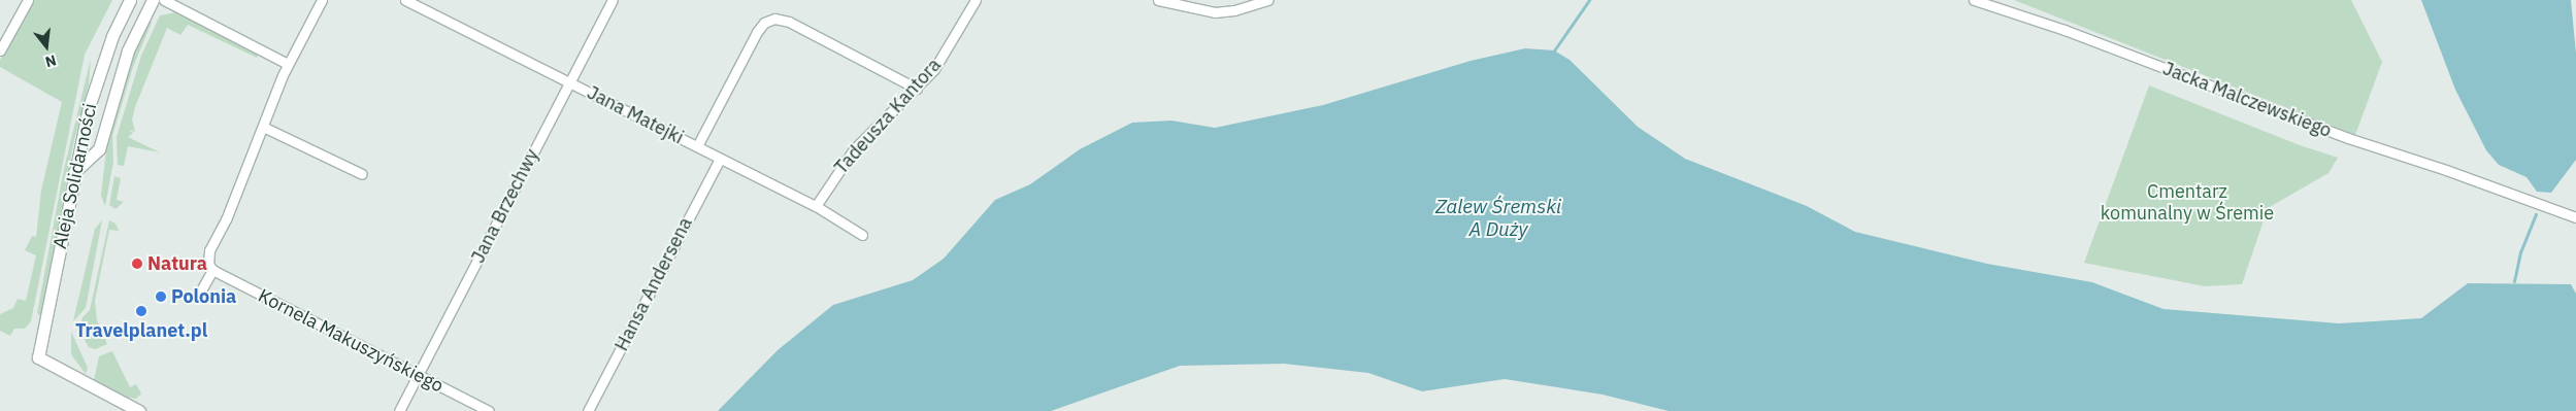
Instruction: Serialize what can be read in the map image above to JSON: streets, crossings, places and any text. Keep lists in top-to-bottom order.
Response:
{
  "streets": {
    "main road": ["Aleja Solidarności"],
    "street": [
      "Jacka Malczewskiego",
      "Jana Matejki",
      "Tadeusza Kantora",
      "Jana Brzechwy",
      "Hansa Andersena",
      "Kornela Makuszyńskiego"
    ]
  },
  "crossings": [
    ["Jana Matejki", "Tadeusza Kantora"],
    ["Jana Matejki", "Jana Brzechwy"],
    ["Jana Matejki", "Hansa Andersena"],
    ["Jana Brzechwy", "Kornela Makuszyńskiego"]
  ],
  "water": ["Zalew Śremski A Duży"],
  "parks": ["Cmentarz komunalny w Śremie"],
  "places": ["Natura", "Polonia", "Travelplanet.pl"],
  "north": "bottom"
}
